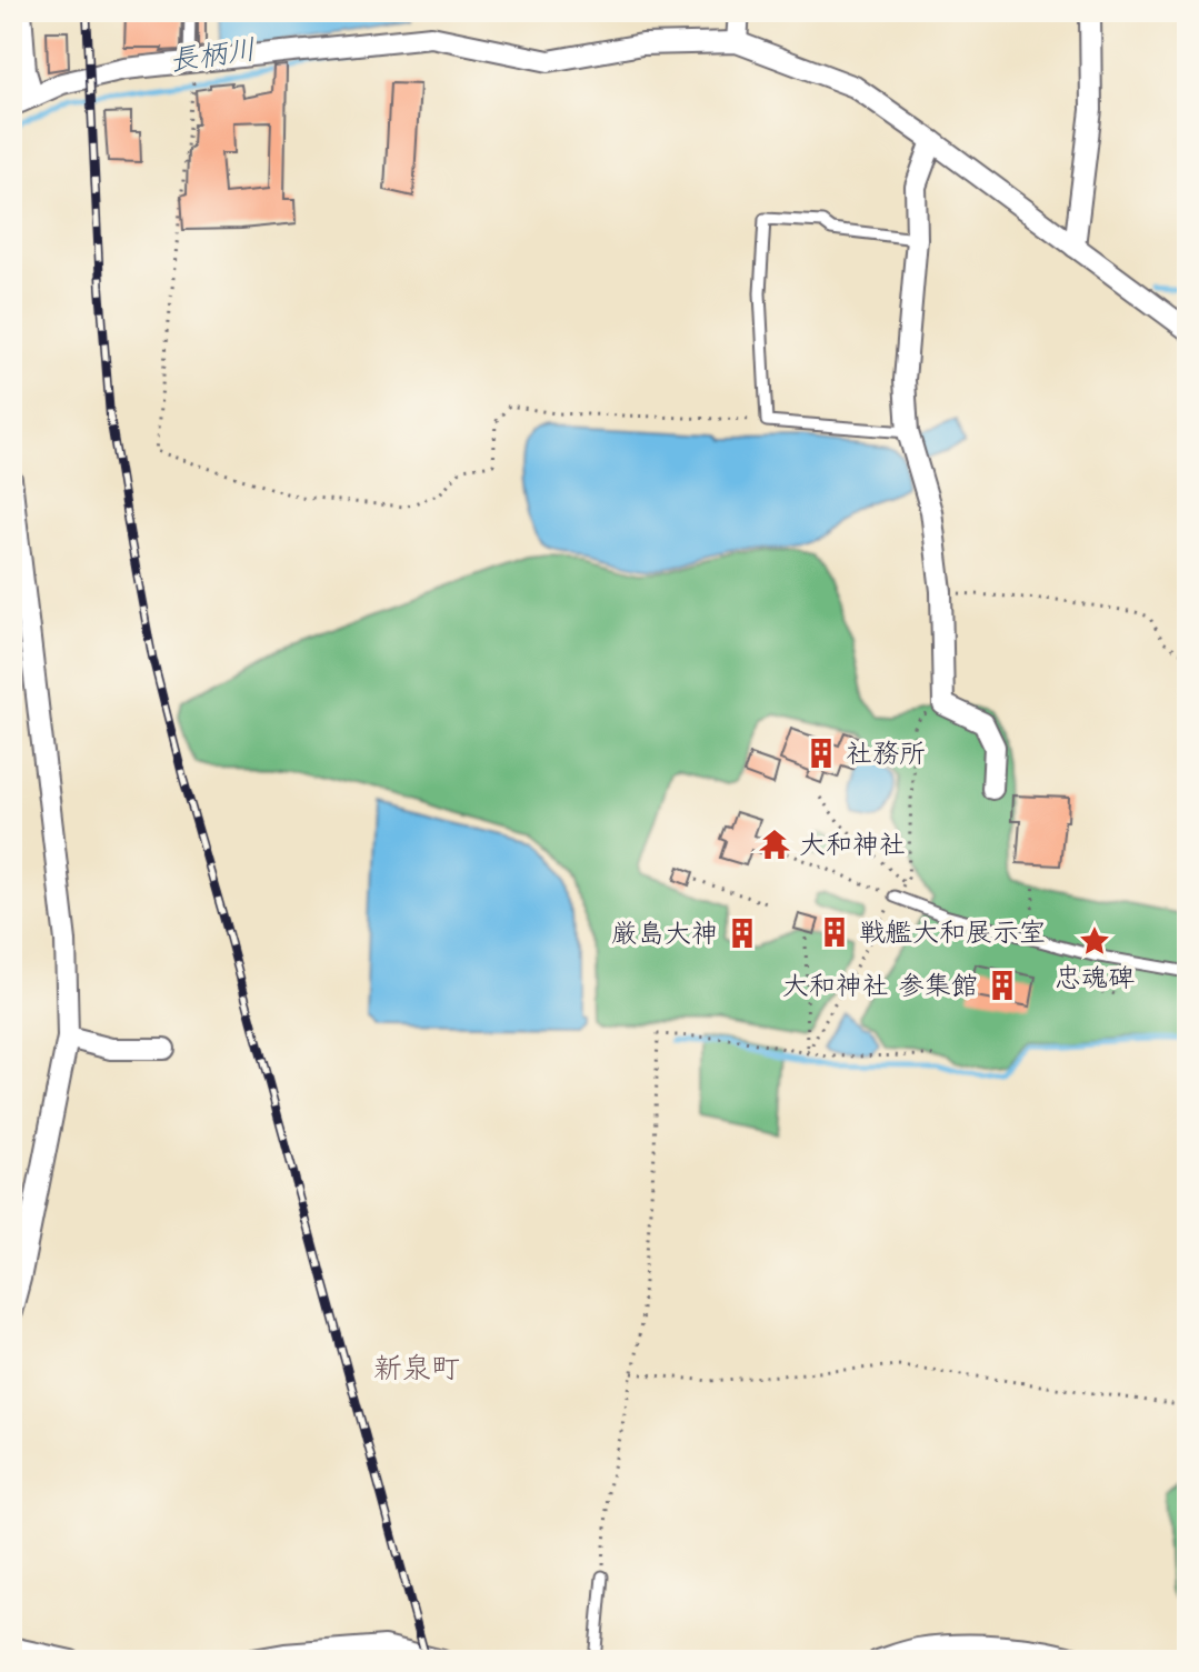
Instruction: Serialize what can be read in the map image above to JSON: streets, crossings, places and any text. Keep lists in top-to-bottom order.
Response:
{
  "districts": ["新泉町"],
  "water": ["長柄川"],
  "places": {
    "building": [
      "社務所",
      "戦艦大和展示室",
      "厳島大神",
      "大和神社 参集館"
    ],
    "temple": ["大和神社"],
    "place": ["忠魂碑"]
  }
}
